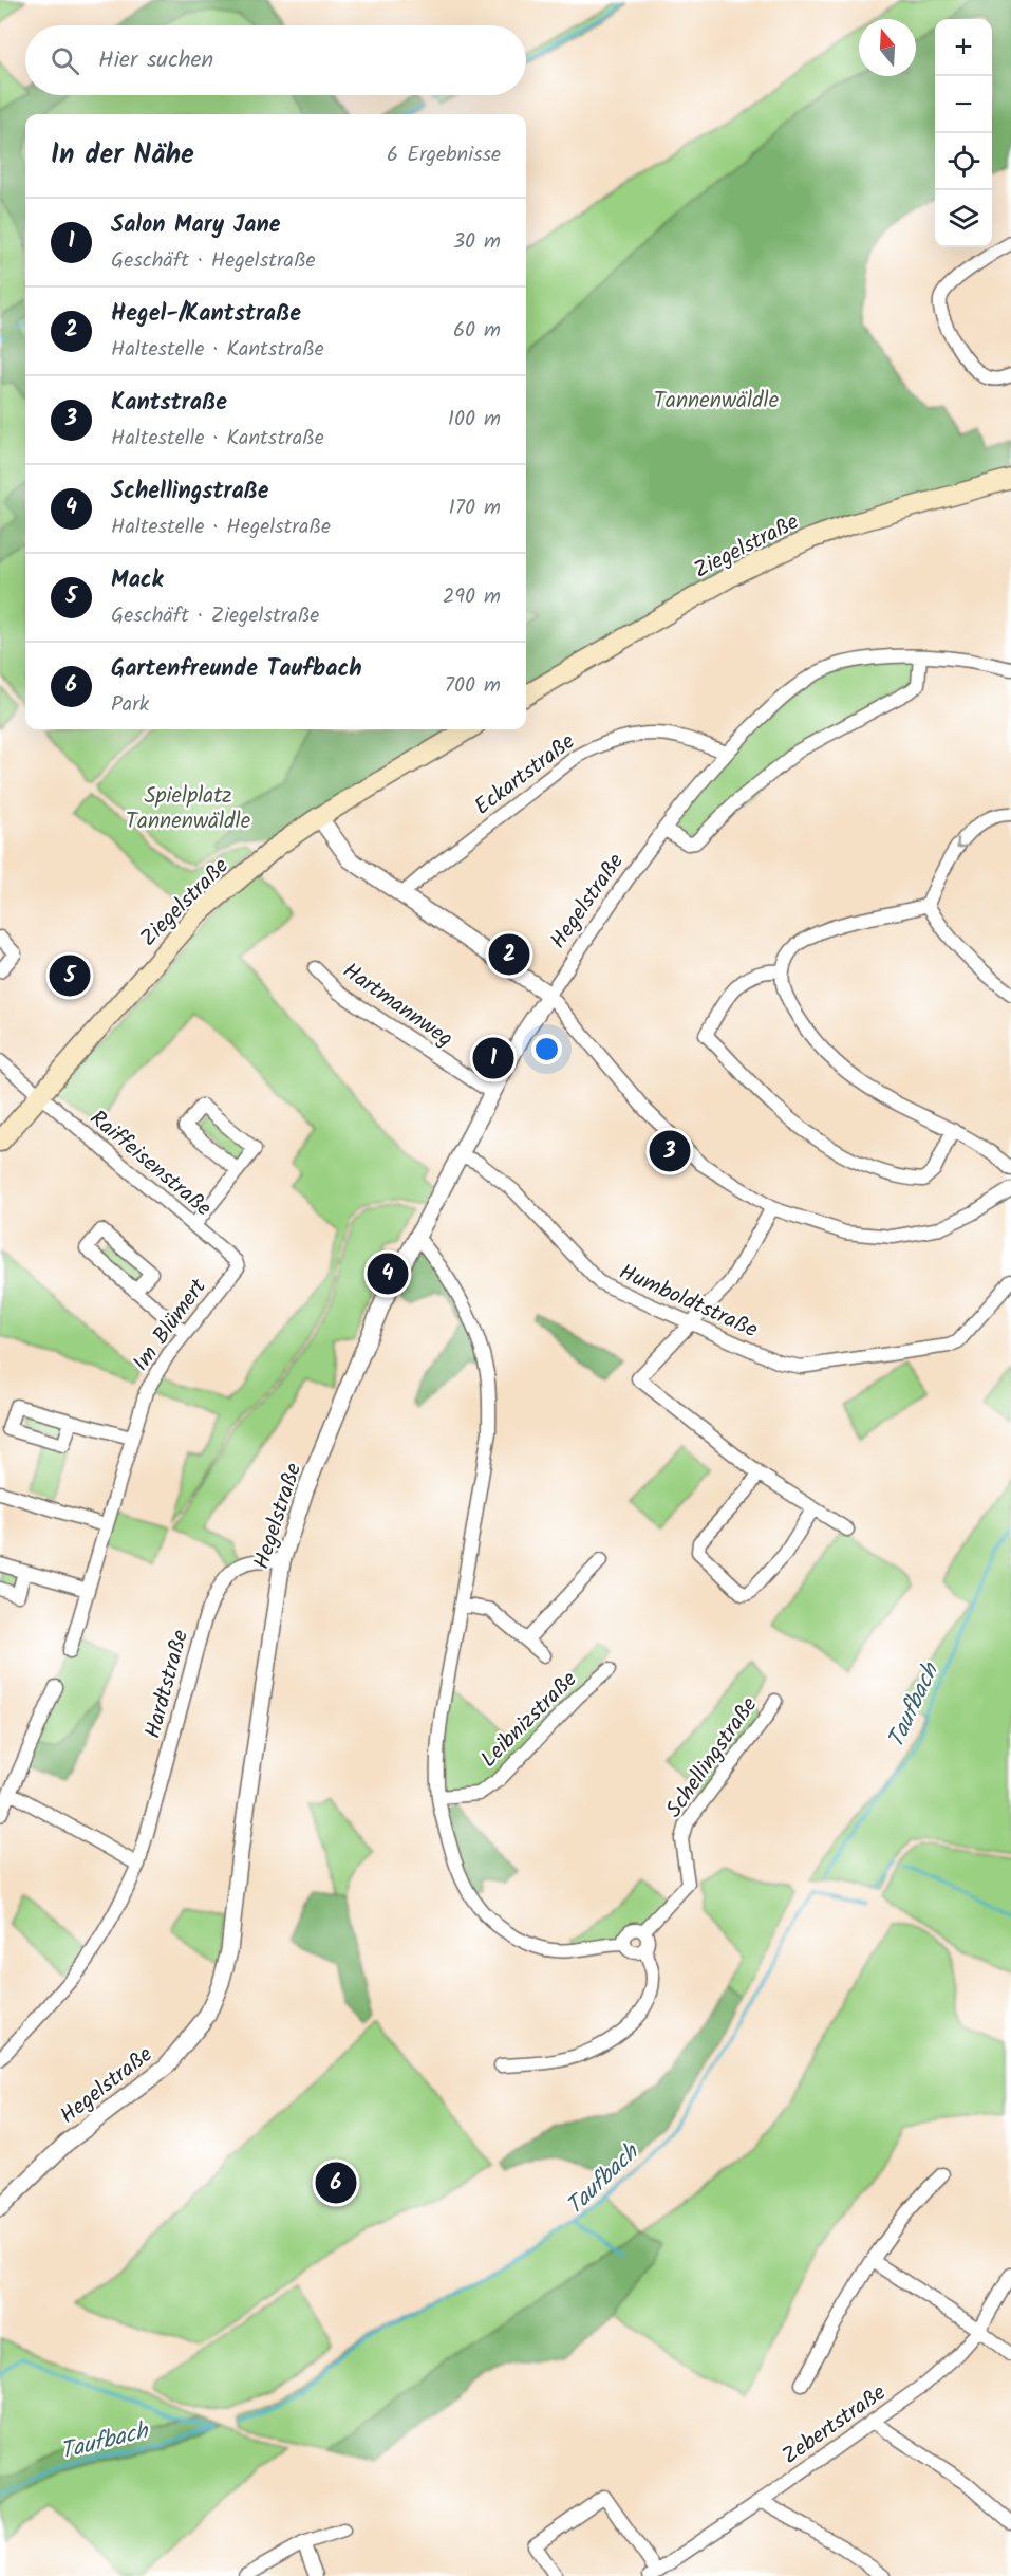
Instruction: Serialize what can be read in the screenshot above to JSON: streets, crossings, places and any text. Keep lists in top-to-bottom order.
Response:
{
  "streets": {
    "main road": ["Ziegelstraße"],
    "street": [
      "Eckartstraße",
      "Hegelstraße",
      "Hartmannweg",
      "Raiffeisenstraße",
      "Humboldtstraße",
      "Im Blümert",
      "Hardtstraße",
      "Leibnizstraße",
      "Schellingstraße",
      "Zebertstraße"
    ]
  },
  "crossings": [
    ["Ziegelstraße", "Raiffeisenstraße"],
    ["Eckartstraße", "Hegelstraße"],
    ["Hegelstraße", "Hartmannweg"],
    ["Hegelstraße", "Humboldtstraße"],
    ["Hegelstraße", "Hardtstraße"],
    ["Hegelstraße", "Schellingstraße"],
    ["Raiffeisenstraße", "Im Blümert"],
    ["Leibnizstraße", "Schellingstraße"]
  ],
  "water": ["Taufbach"],
  "parks": ["Tannenwäldle", "Spielplatz Tannenwäldle"],
  "north": "top",
  "page": {
    "map_buttons": ["+", "−"],
    "search": "Hier suchen",
    "heading": ["In der Nähe", "6 Ergebnisse"],
    "list": [
      {
        "mark": "1",
        "name": "Salon Mary Jane",
        "note": "Geschäft · Hegelstraße",
        "value": "30 m"
      },
      {
        "mark": "2",
        "name": "Hegel-/Kantstraße",
        "note": "Haltestelle · Kantstraße",
        "value": "60 m"
      },
      {
        "mark": "3",
        "name": "Kantstraße",
        "note": "Haltestelle · Kantstraße",
        "value": "100 m"
      },
      {
        "mark": "4",
        "name": "Schellingstraße",
        "note": "Haltestelle · Hegelstraße",
        "value": "170 m"
      },
      {
        "mark": "5",
        "name": "Mack",
        "note": "Geschäft · Ziegelstraße",
        "value": "290 m"
      },
      {
        "mark": "6",
        "name": "Gartenfreunde Taufbach",
        "note": "Park",
        "value": "700 m"
      }
    ],
    "pins": [
      "2",
      "5",
      "1",
      "3",
      "4",
      "6"
    ]
  }
}
